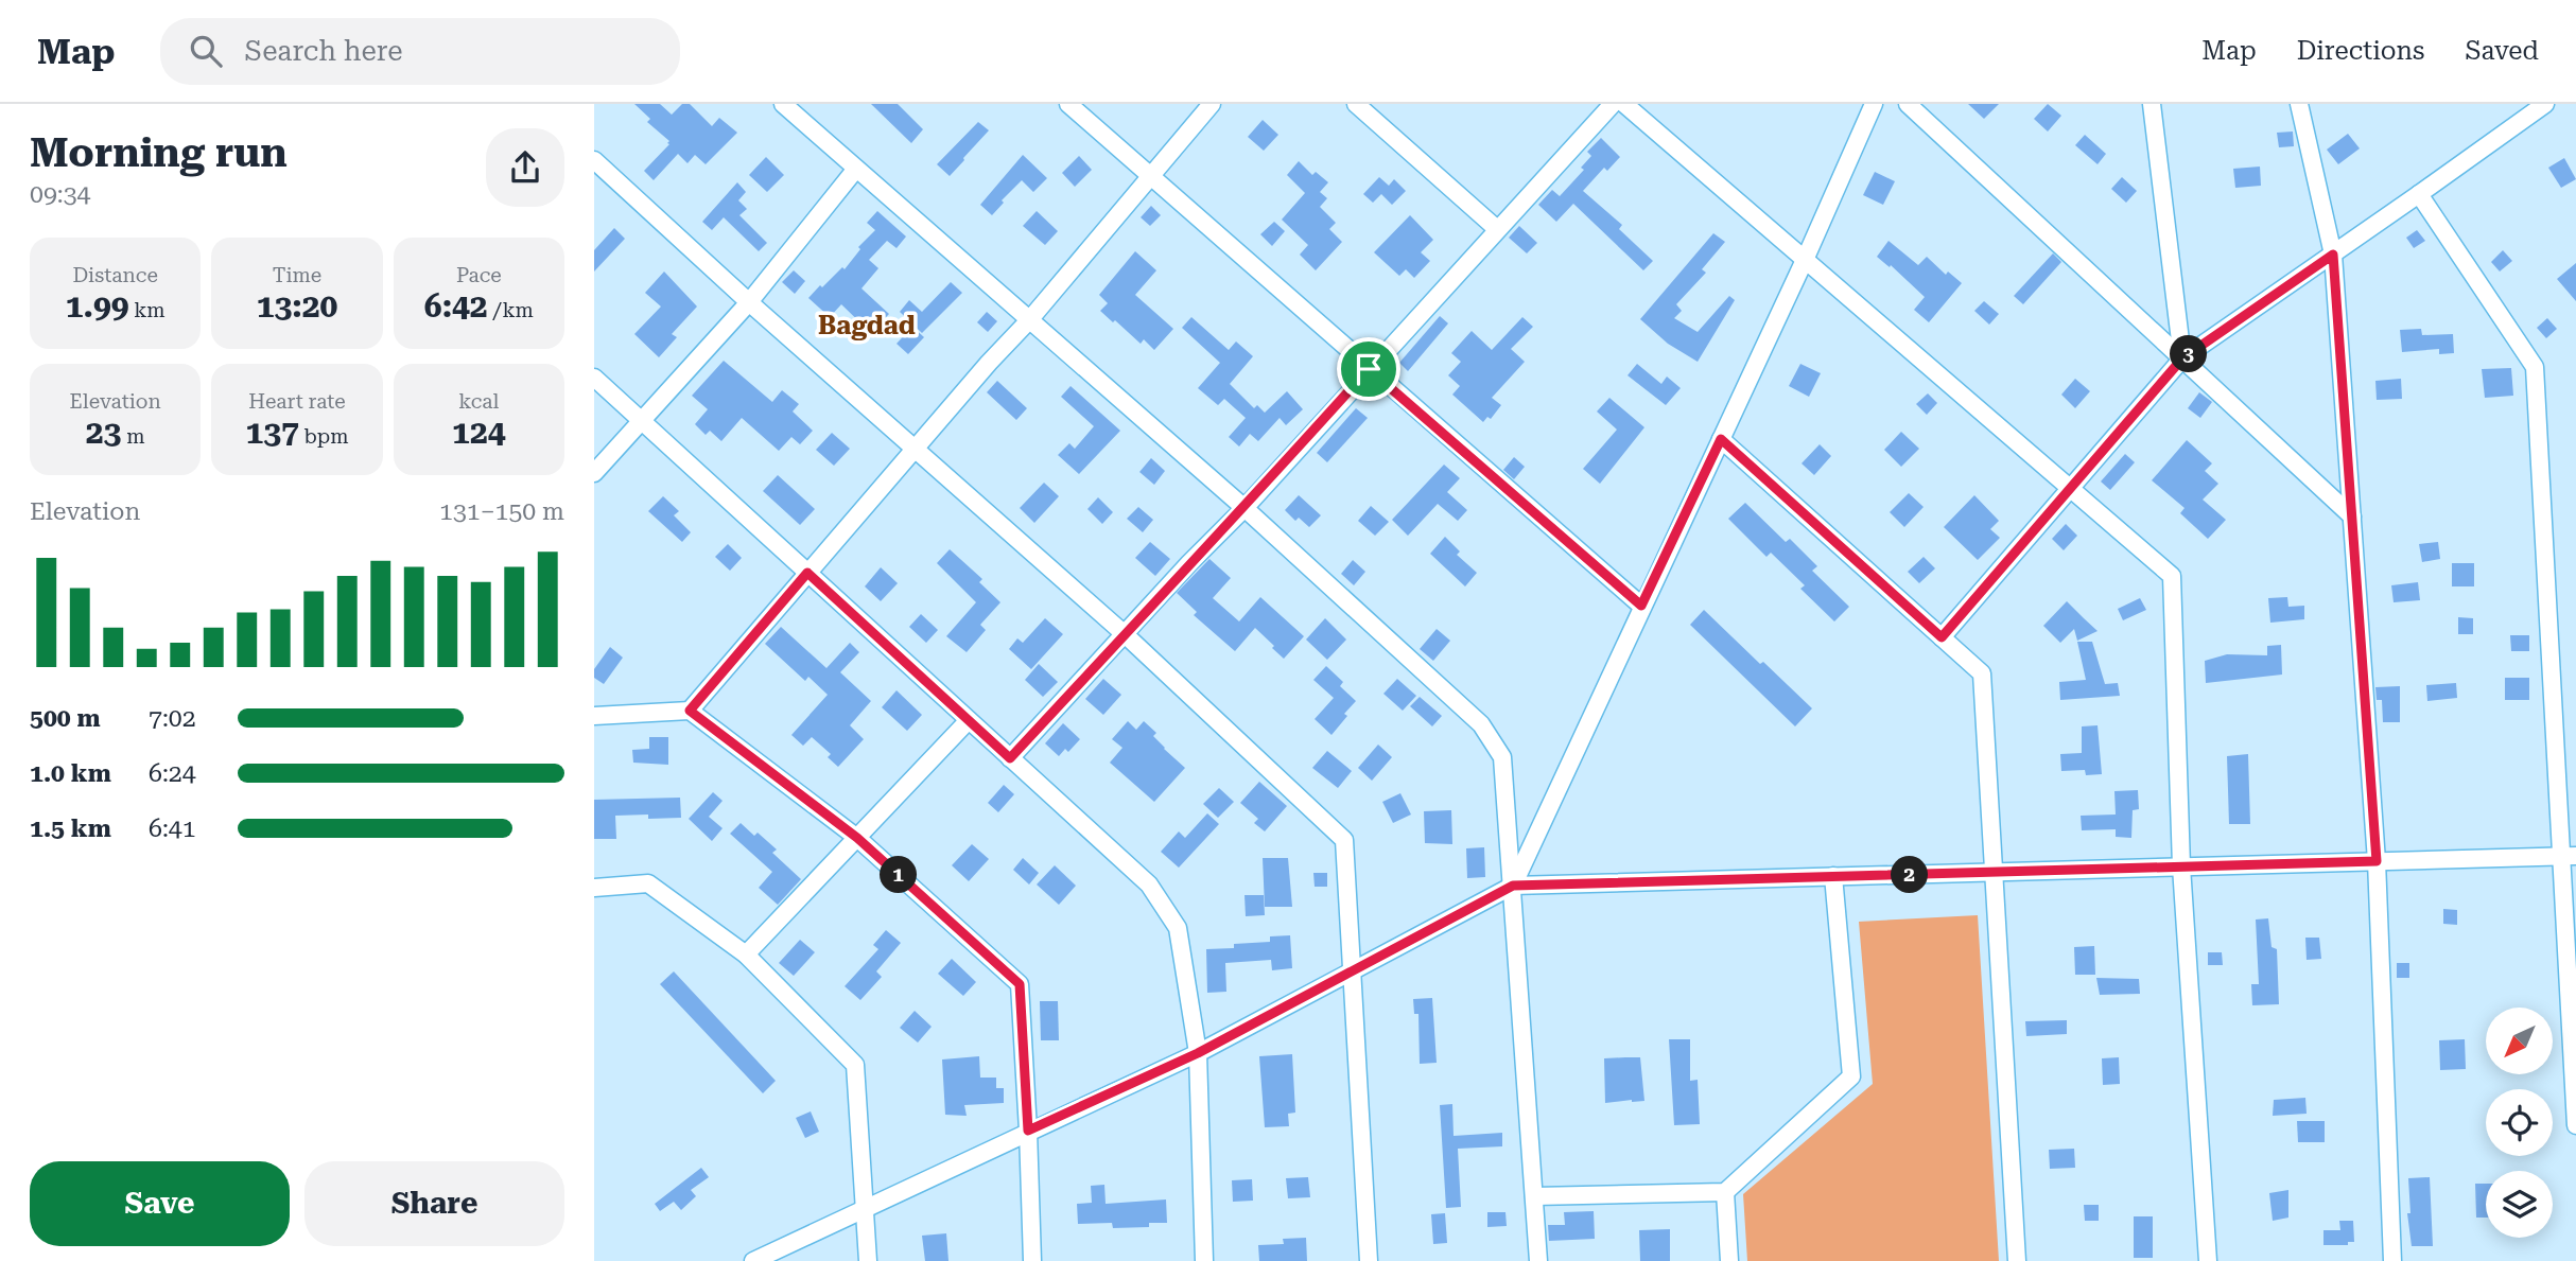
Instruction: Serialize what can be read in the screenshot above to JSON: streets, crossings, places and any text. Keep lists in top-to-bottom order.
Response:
{
  "districts": ["Bagdad"],
  "north": "bottom left",
  "page": {
    "header": "Map",
    "search": "Search here",
    "nav": ["Map", "Directions", "Saved"],
    "heading": ["Morning run", "09:34"],
    "stats": [
      ["Distance", "1.99 km"],
      ["Time", "13:20"],
      ["Pace", "6:42 /km"],
      ["Elevation", "23 m"],
      ["Heart rate", "137 bpm"],
      ["kcal", "124"]
    ],
    "pins": ["3", "1", "2"],
    "chart": ["Elevation", "131–150 m"],
    "list": [
      {
        "name": "500 m",
        "note": "7:02"
      },
      {
        "name": "1.0 km",
        "note": "6:24"
      },
      {
        "name": "1.5 km",
        "note": "6:41"
      }
    ],
    "buttons": ["Save", "Share"]
  }
}
